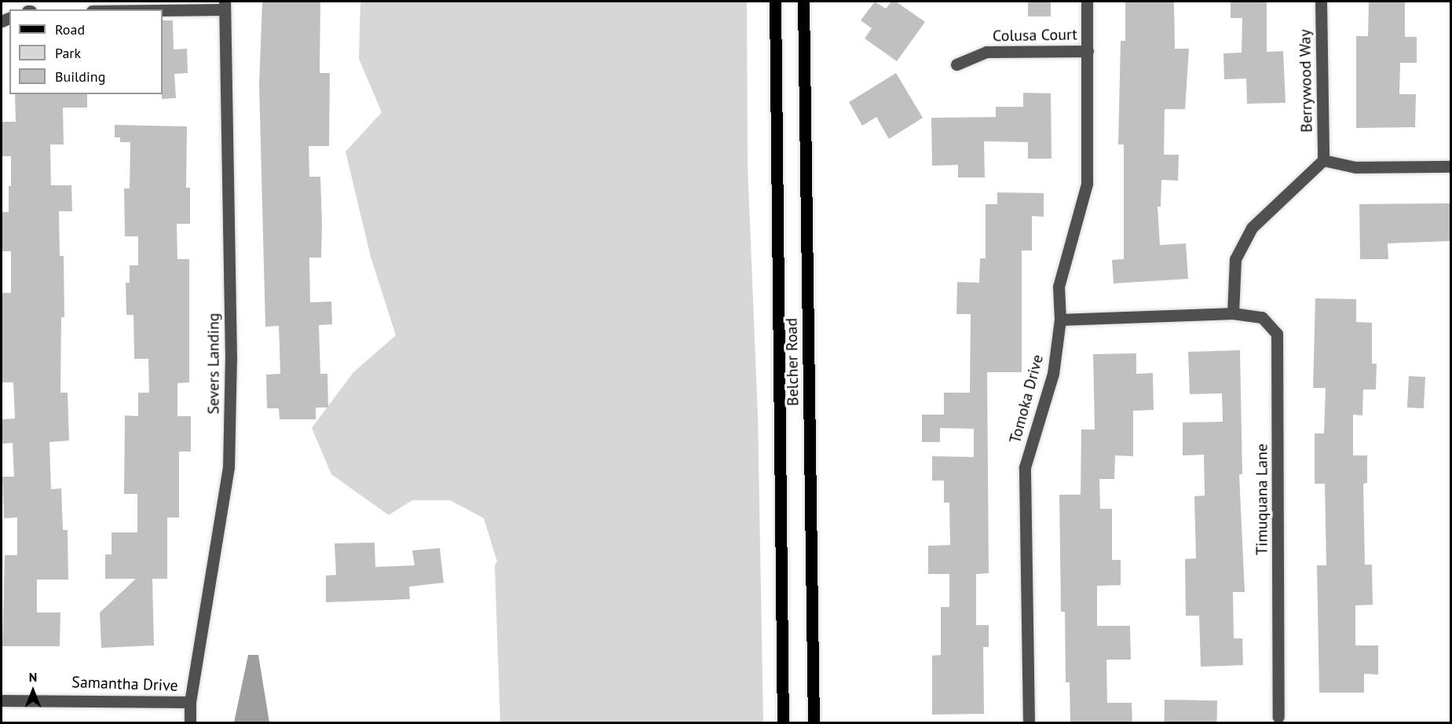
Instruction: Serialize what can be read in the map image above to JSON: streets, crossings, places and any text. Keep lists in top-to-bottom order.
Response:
{
  "streets": {
    "main road": ["Belcher Road"],
    "street": [
      "Colusa Court",
      "Berrywood Way",
      "Severs Landing",
      "Tomoka Drive",
      "Timuquana Lane",
      "Samantha Drive"
    ]
  },
  "crossings": [
    ["Colusa Court", "Tomoka Drive"],
    ["Severs Landing", "Samantha Drive"],
    ["Tomoka Drive", "Timuquana Lane"]
  ],
  "legend": ["Road", "Park", "Building"],
  "north": "top"
}
